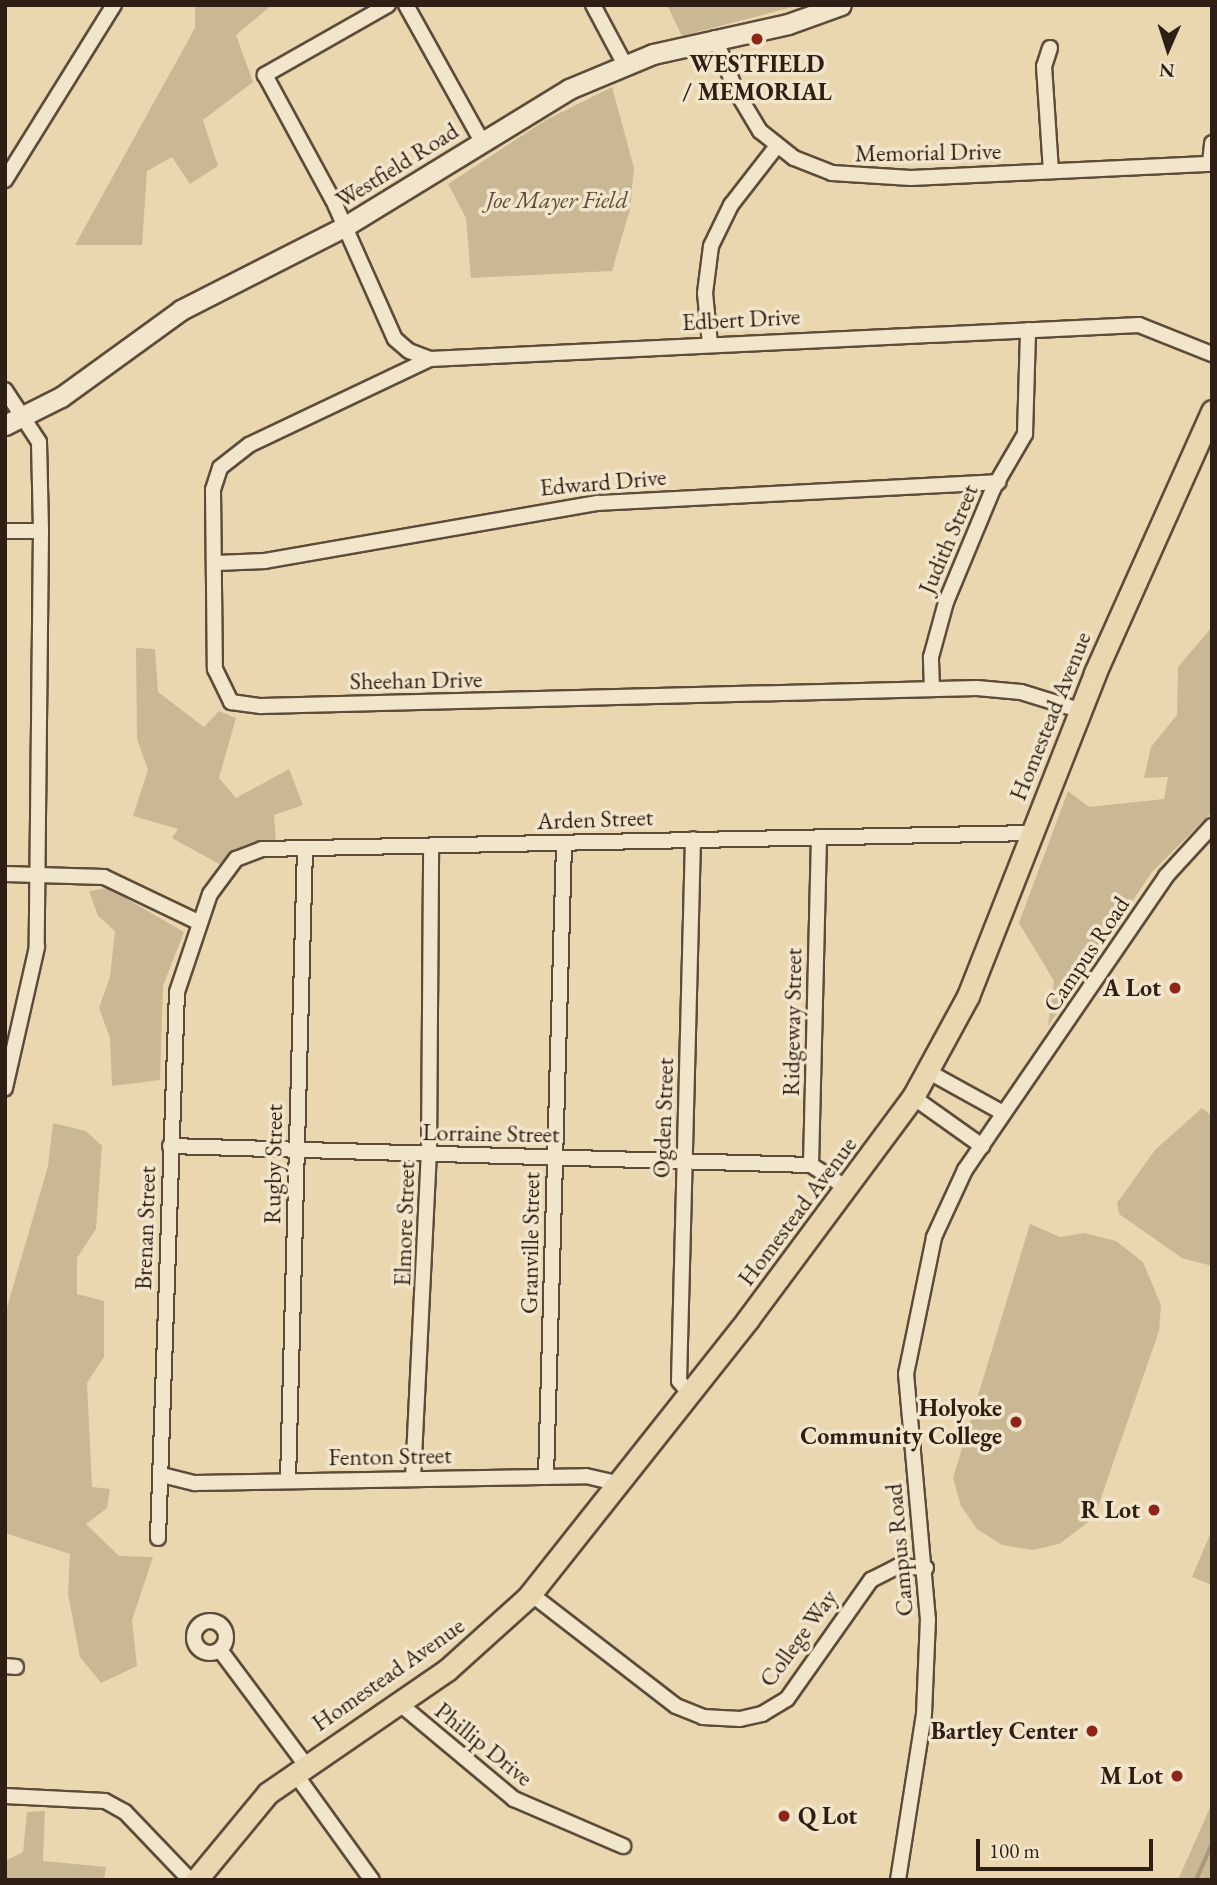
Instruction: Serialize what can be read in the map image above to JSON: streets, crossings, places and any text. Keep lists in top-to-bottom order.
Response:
{
  "streets": {
    "main road": ["Westfield Road", "Homestead Avenue"],
    "street": [
      "Memorial Drive",
      "Edbert Drive",
      "Edward Drive",
      "Judith Street",
      "Sheehan Drive",
      "Arden Street",
      "Campus Road",
      "Ridgeway Street",
      "Ogden Street",
      "Lorraine Street",
      "Rugby Street",
      "Elmore Street",
      "Brenan Street",
      "Granville Street",
      "Fenton Street",
      "College Way",
      "Phillip Drive"
    ]
  },
  "crossings": [
    ["Memorial Drive", "Westfield Road"],
    ["Edbert Drive", "Judith Street"],
    ["Edbert Drive", "Sheehan Drive"],
    ["Edward Drive", "Judith Street"],
    ["Edward Drive", "Sheehan Drive"],
    ["Judith Street", "Sheehan Drive"],
    ["Sheehan Drive", "Homestead Avenue"],
    ["Homestead Avenue", "Arden Street"],
    ["Homestead Avenue", "Ogden Street"],
    ["Homestead Avenue", "Fenton Street"],
    ["Homestead Avenue", "College Way"],
    ["Homestead Avenue", "Phillip Drive"],
    ["Arden Street", "Ridgeway Street"],
    ["Arden Street", "Ogden Street"],
    ["Arden Street", "Rugby Street"],
    ["Arden Street", "Elmore Street"],
    ["Arden Street", "Brenan Street"],
    ["Arden Street", "Granville Street"],
    ["Campus Road", "College Way"],
    ["Ridgeway Street", "Lorraine Street"],
    ["Ogden Street", "Lorraine Street"],
    ["Lorraine Street", "Rugby Street"],
    ["Lorraine Street", "Elmore Street"],
    ["Lorraine Street", "Brenan Street"],
    ["Lorraine Street", "Granville Street"],
    ["Rugby Street", "Fenton Street"],
    ["Elmore Street", "Fenton Street"],
    ["Brenan Street", "Fenton Street"],
    ["Granville Street", "Fenton Street"]
  ],
  "parks": ["Joe Mayer Field"],
  "places": [
    "WESTFIELD / MEMORIAL",
    "A Lot",
    "Holyoke Community College",
    "R Lot",
    "Bartley Center",
    "M Lot",
    "Q Lot"
  ],
  "scale_bar": "100 m",
  "north": "bottom"
}
